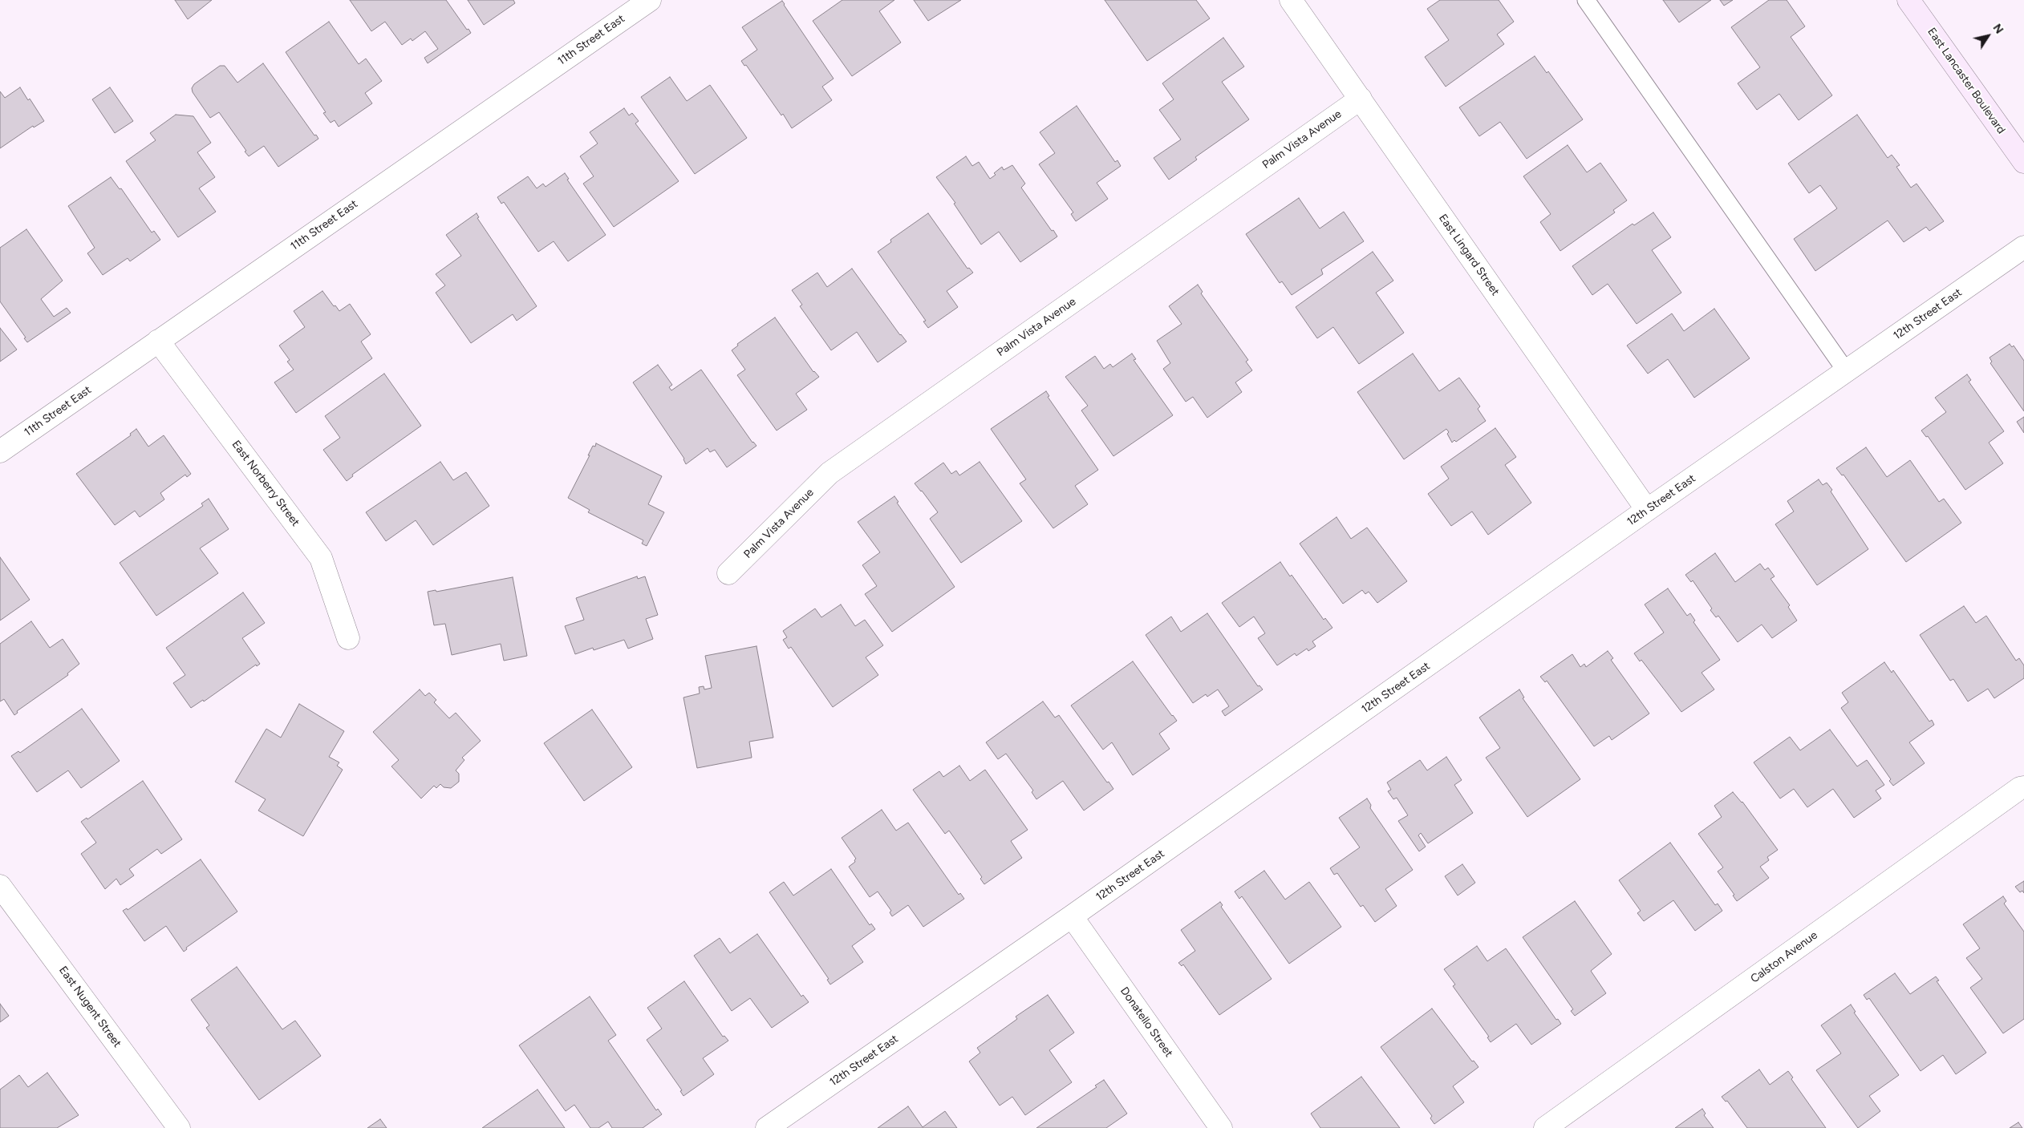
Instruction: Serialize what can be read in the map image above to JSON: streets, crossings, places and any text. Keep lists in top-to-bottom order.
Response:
{
  "streets": {
    "main road": ["East Lancaster Boulevard"],
    "street": [
      "11th Street East",
      "Palm Vista Avenue",
      "East Lingard Street",
      "12th Street East",
      "East Norberry Street",
      "Calston Avenue",
      "East Nugent Street",
      "Donatello Street"
    ]
  },
  "crossings": [
    ["11th Street East", "East Norberry Street"],
    ["Palm Vista Avenue", "East Lingard Street"],
    ["East Lingard Street", "12th Street East"],
    ["12th Street East", "Donatello Street"]
  ],
  "north": "top right"
}
